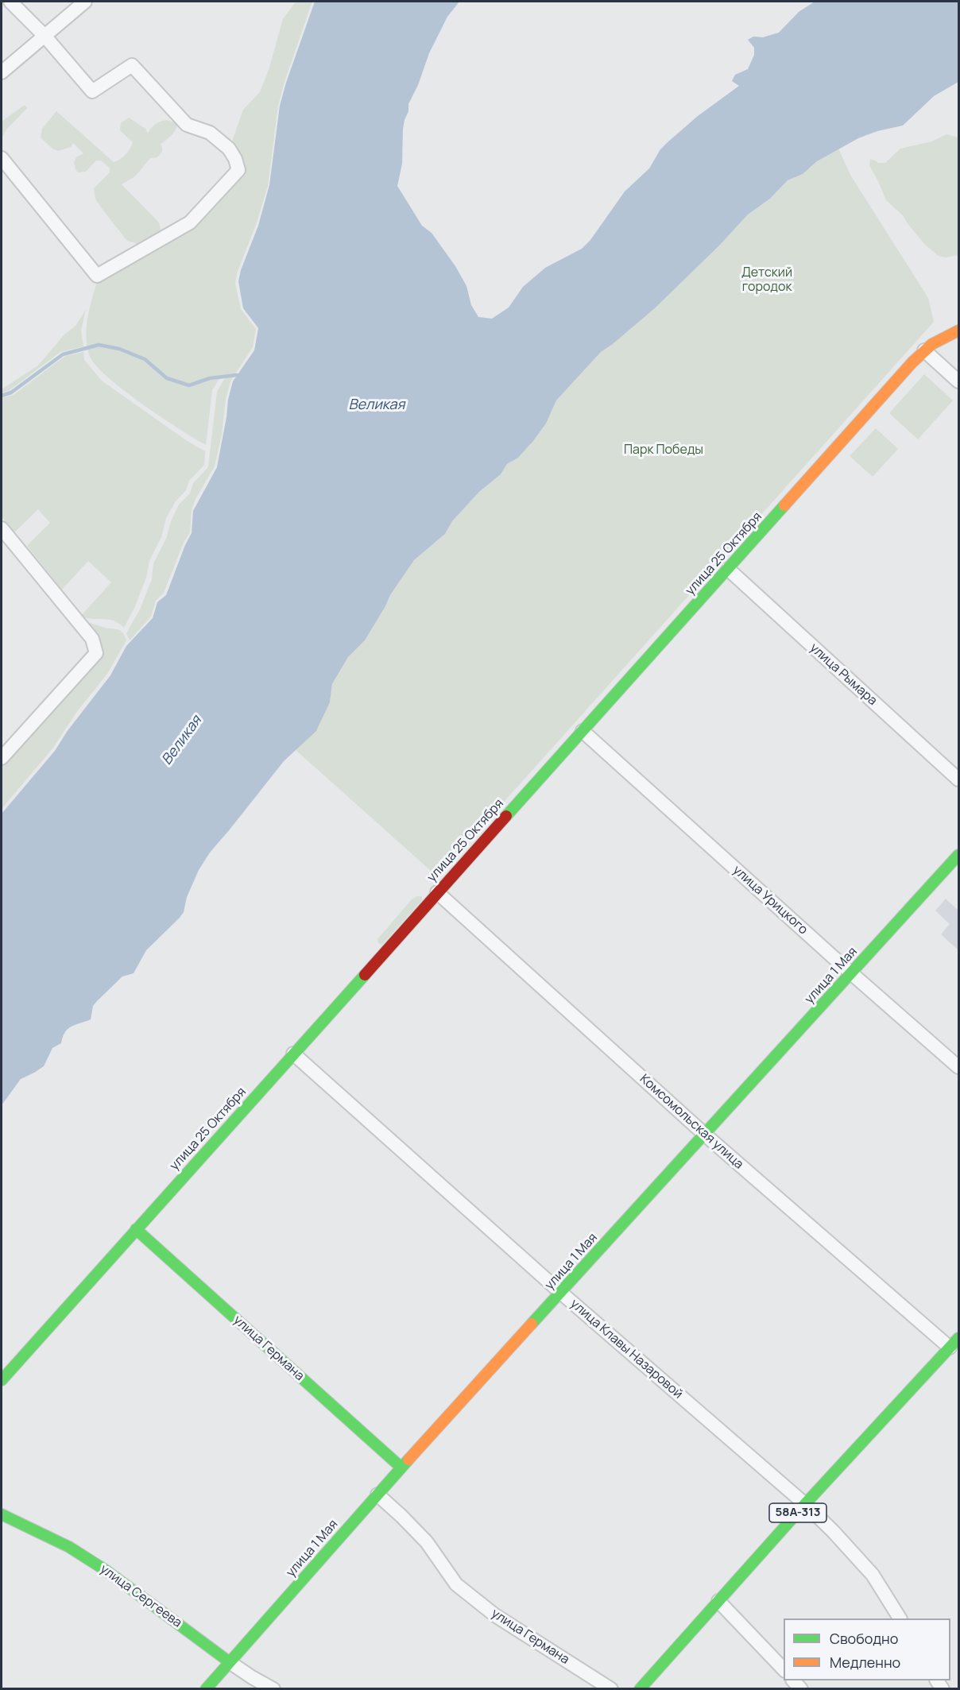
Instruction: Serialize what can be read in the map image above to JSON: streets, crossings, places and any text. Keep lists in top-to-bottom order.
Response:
{
  "streets": {
    "main road": [
      "улица 25 Октября",
      "улица 1 Мая",
      "улица Германа",
      "58А-313",
      "улица Сергеева"
    ],
    "street": [
      "улица Рымара",
      "улица Урицкого",
      "Комсомольская улица",
      "улица Клавы Назаровой"
    ]
  },
  "crossings": [
    ["улица 25 Октября", "улица Рымара"],
    ["улица 25 Октября", "улица Урицкого"],
    ["улица 25 Октября", "Комсомольская улица"],
    ["улица 25 Октября", "улица Германа"],
    ["улица 25 Октября", "улица Клавы Назаровой"],
    ["улица Урицкого", "улица 1 Мая"],
    ["улица 1 Мая", "Комсомольская улица"],
    ["улица 1 Мая", "улица Германа"],
    ["улица 1 Мая", "улица Клавы Назаровой"],
    ["улица 1 Мая", "улица Сергеева"],
    ["Комсомольская улица", "58А-313"],
    ["улица Клавы Назаровой", "58А-313"]
  ],
  "water": ["Великая"],
  "parks": ["Детский городок", "Парк Победы"],
  "legend": ["Свободно", "Медленно"]
}
